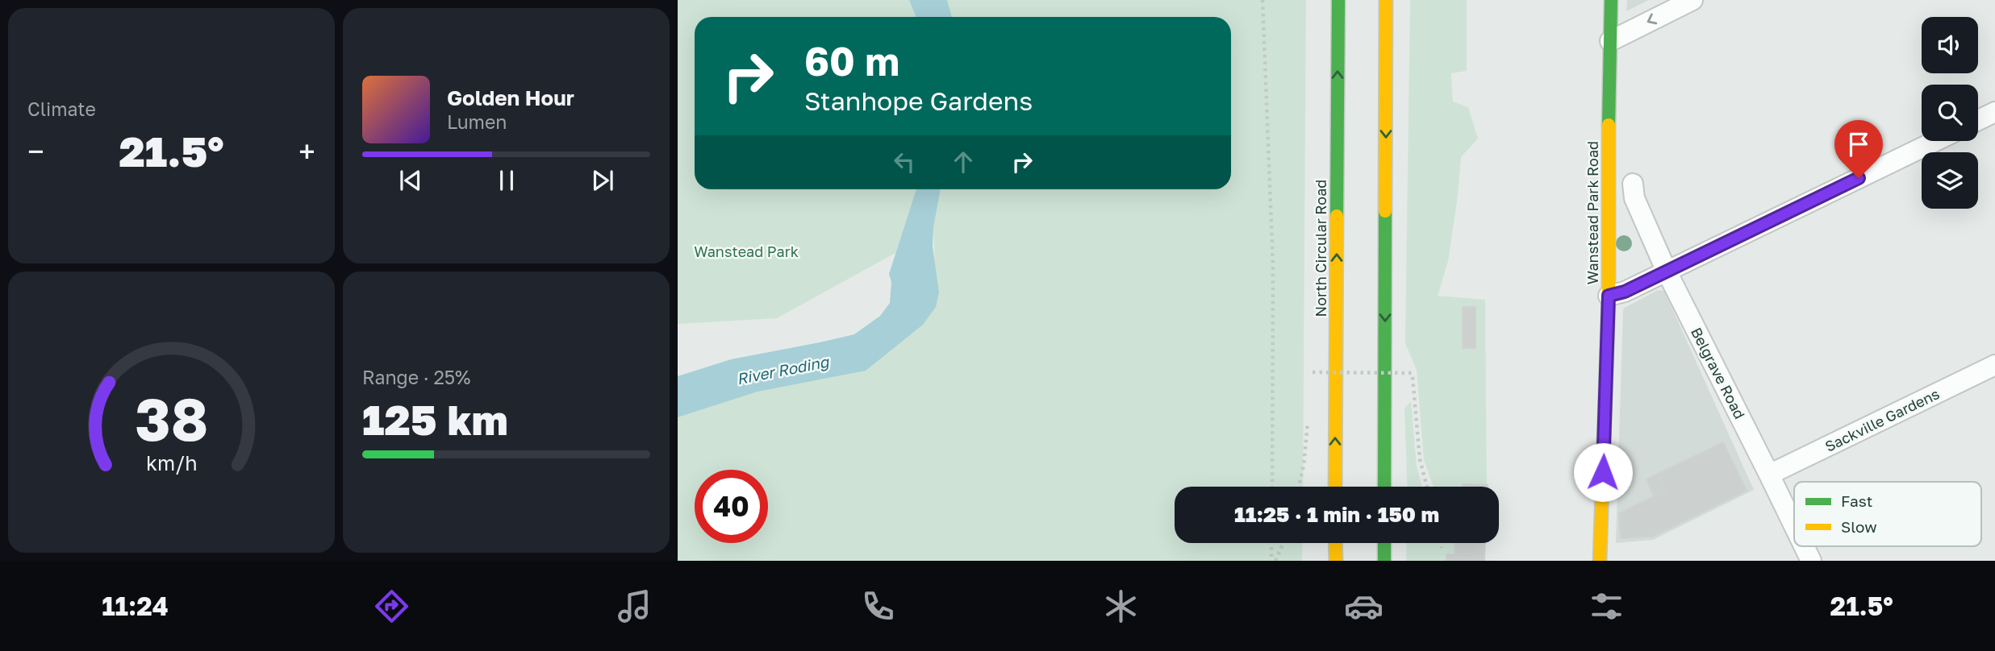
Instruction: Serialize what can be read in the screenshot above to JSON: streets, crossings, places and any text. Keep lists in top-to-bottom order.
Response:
{
  "streets": {
    "main road": ["Wanstead Park Road", "North Circular Road"],
    "street": ["Belgrave Road", "Sackville Gardens"]
  },
  "crossings": [
    ["Belgrave Road", "Sackville Gardens"]
  ],
  "water": ["River Roding"],
  "parks": ["Wanstead Park"],
  "legend": ["Fast", "Slow"],
  "page": {
    "tile": [
      "Climate",
      ["Range · 25%", "125 km"]
    ],
    "turn": ["60 m", "Stanhope Gardens"],
    "song": ["Golden Hour", "Lumen"],
    "heat": ["−", "21.5°", "+"],
    "limit": "40",
    "trip": "11:25 · 1 min · 150 m",
    "tabs": ["11:24", "21.5°"],
    "gauge": ["38", "km/h"]
  }
}
